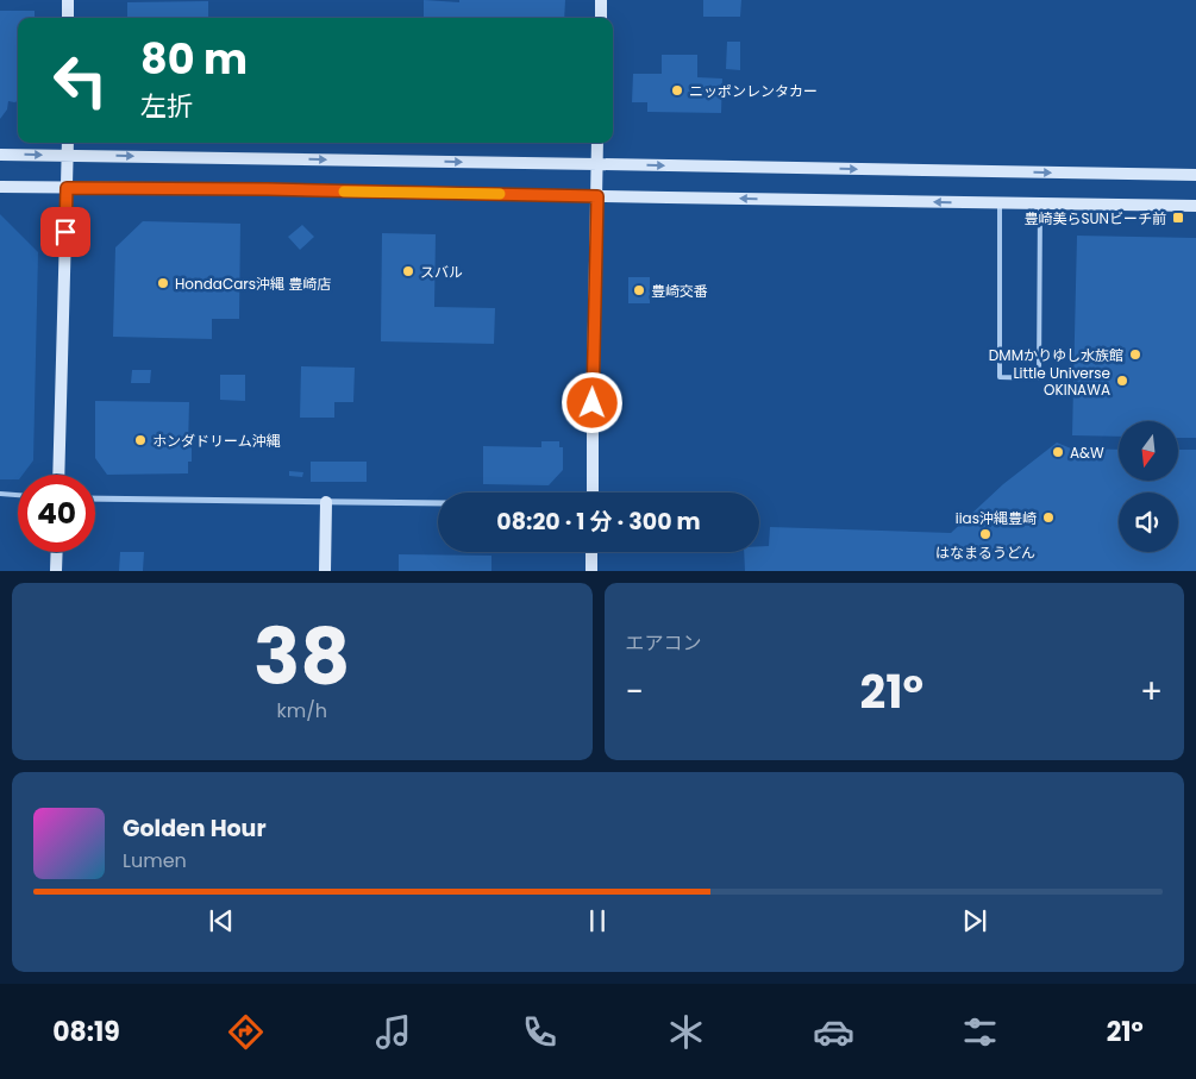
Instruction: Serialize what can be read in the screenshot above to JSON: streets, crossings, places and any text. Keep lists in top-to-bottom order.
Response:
{
  "places": {
    "other": [
      "ニッポンレンタカー",
      "スバル",
      "HondaCars沖縄 豊崎店",
      "豊崎交番",
      "DMMかりゆし水族館",
      "Little Universe OKINAWA",
      "ホンダドリーム沖縄",
      "A&W",
      "iias沖縄豊崎",
      "はなまるうどん"
    ],
    "transit": ["豊崎美らSUNビーチ前"]
  },
  "north": "bottom",
  "page": {
    "turn": ["80 m", "左折"],
    "limit": "40",
    "trip": "08:20 · 1 分 · 300 m",
    "tile": [
      ["38", "km/h"],
      "エアコン"
    ],
    "heat": ["−", "21°", "+"],
    "song": ["Golden Hour", "Lumen"],
    "tabs": ["08:19", "21°"]
  }
}
